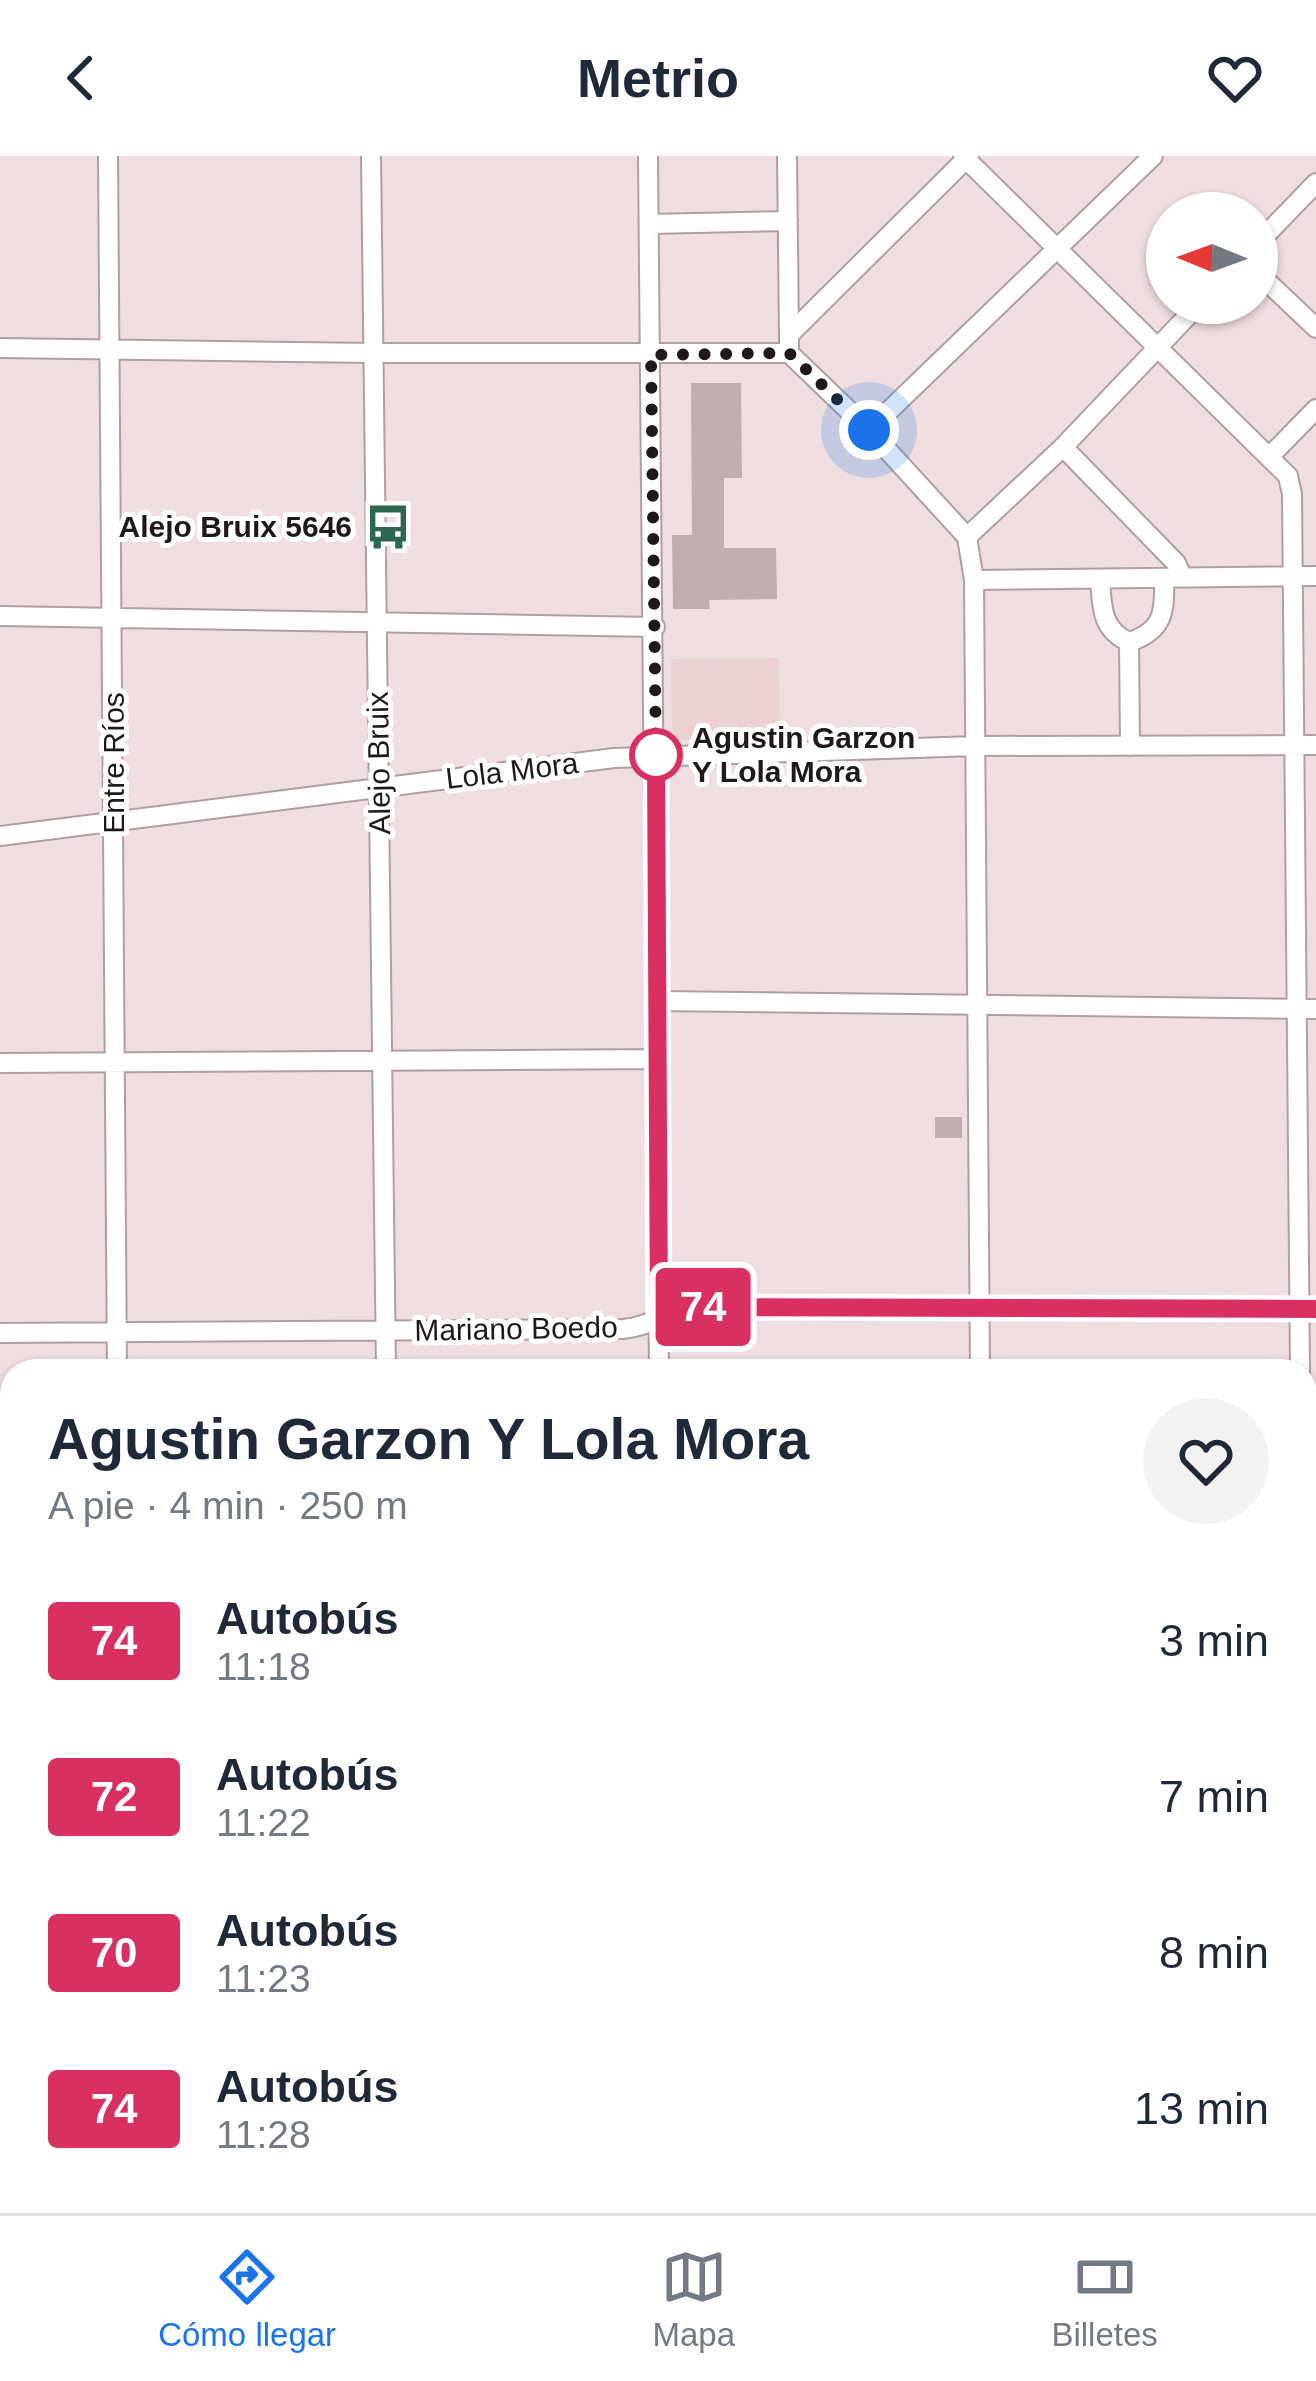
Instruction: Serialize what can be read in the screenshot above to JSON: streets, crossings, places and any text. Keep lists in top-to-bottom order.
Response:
{
  "streets": {
    "street": [
      "Entre Ríos",
      "Alejo Bruix",
      "Lola Mora",
      "Mariano Boedo"
    ]
  },
  "crossings": [
    ["Entre Ríos", "Lola Mora"],
    ["Entre Ríos", "Mariano Boedo"],
    ["Alejo Bruix", "Lola Mora"],
    ["Alejo Bruix", "Mariano Boedo"]
  ],
  "places": {
    "bus stop": ["Alejo Bruix 5646"],
    "other": ["Agustin Garzon Y Lola Mora"]
  },
  "lines": ["bus line 74"],
  "north": "left",
  "page": {
    "header": "Metrio",
    "on_map": "74",
    "heading": ["Agustin Garzon Y Lola Mora", "A pie · 4 min · 250 m"],
    "list": [
      {
        "mark": "74",
        "name": "Autobús",
        "note": "11:18",
        "value": "3 min"
      },
      {
        "mark": "72",
        "name": "Autobús",
        "note": "11:22",
        "value": "7 min"
      },
      {
        "mark": "70",
        "name": "Autobús",
        "note": "11:23",
        "value": "8 min"
      },
      {
        "mark": "74",
        "name": "Autobús",
        "note": "11:28",
        "value": "13 min"
      }
    ],
    "tabs": ["Cómo llegar", "Mapa", "Billetes"]
  }
}
